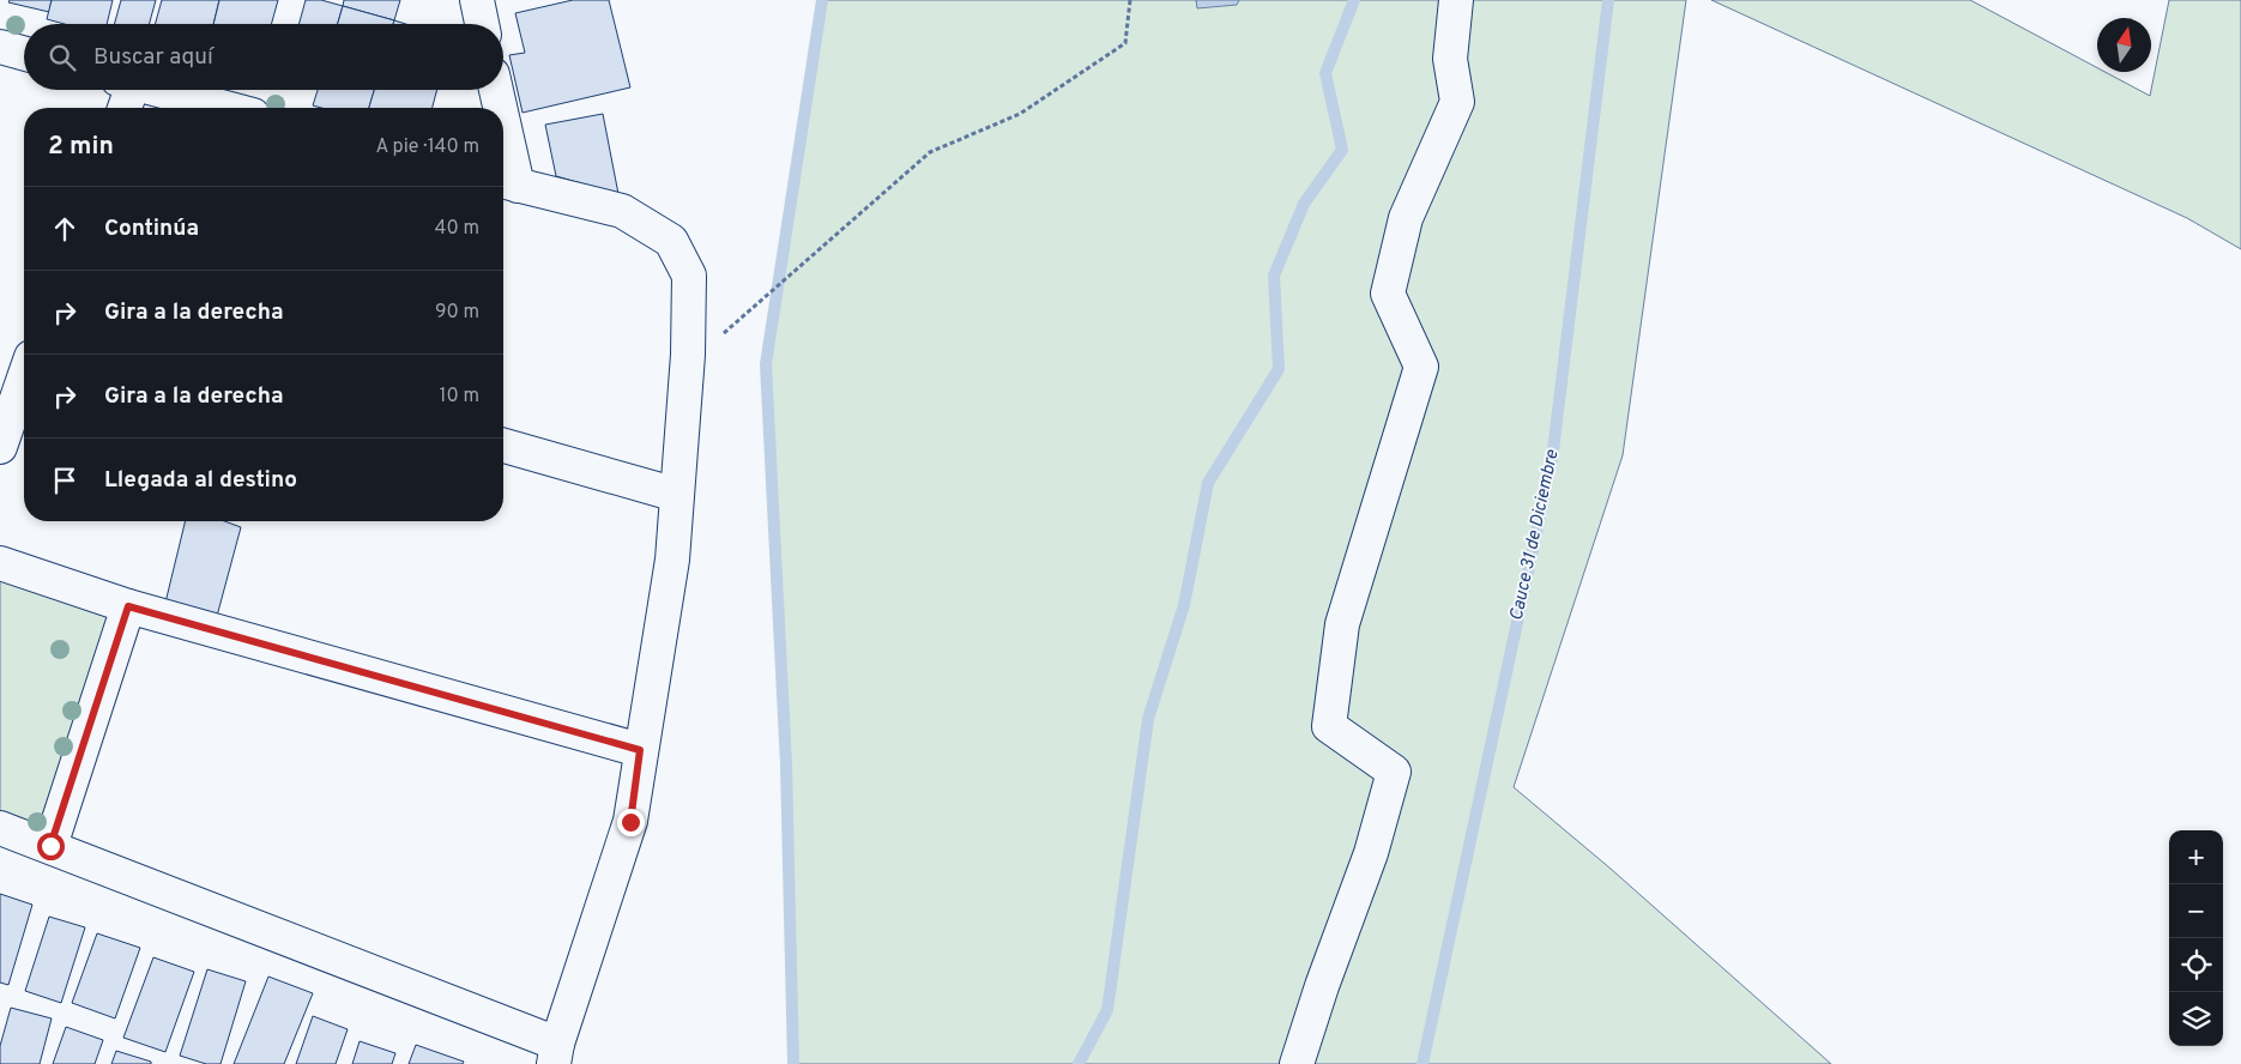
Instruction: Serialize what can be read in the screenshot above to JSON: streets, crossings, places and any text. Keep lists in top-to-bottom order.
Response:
{
  "water": ["Cauce 31 de Diciembre"],
  "north": "top",
  "page": {
    "search": "Buscar aquí",
    "heading": ["2 min", "A pie · 140 m"],
    "list": [
      ["Continúa", "40 m"],
      ["Gira a la derecha", "90 m"],
      ["Gira a la derecha", "10 m"],
      "Llegada al destino"
    ],
    "map_buttons": ["+", "−"]
  }
}
